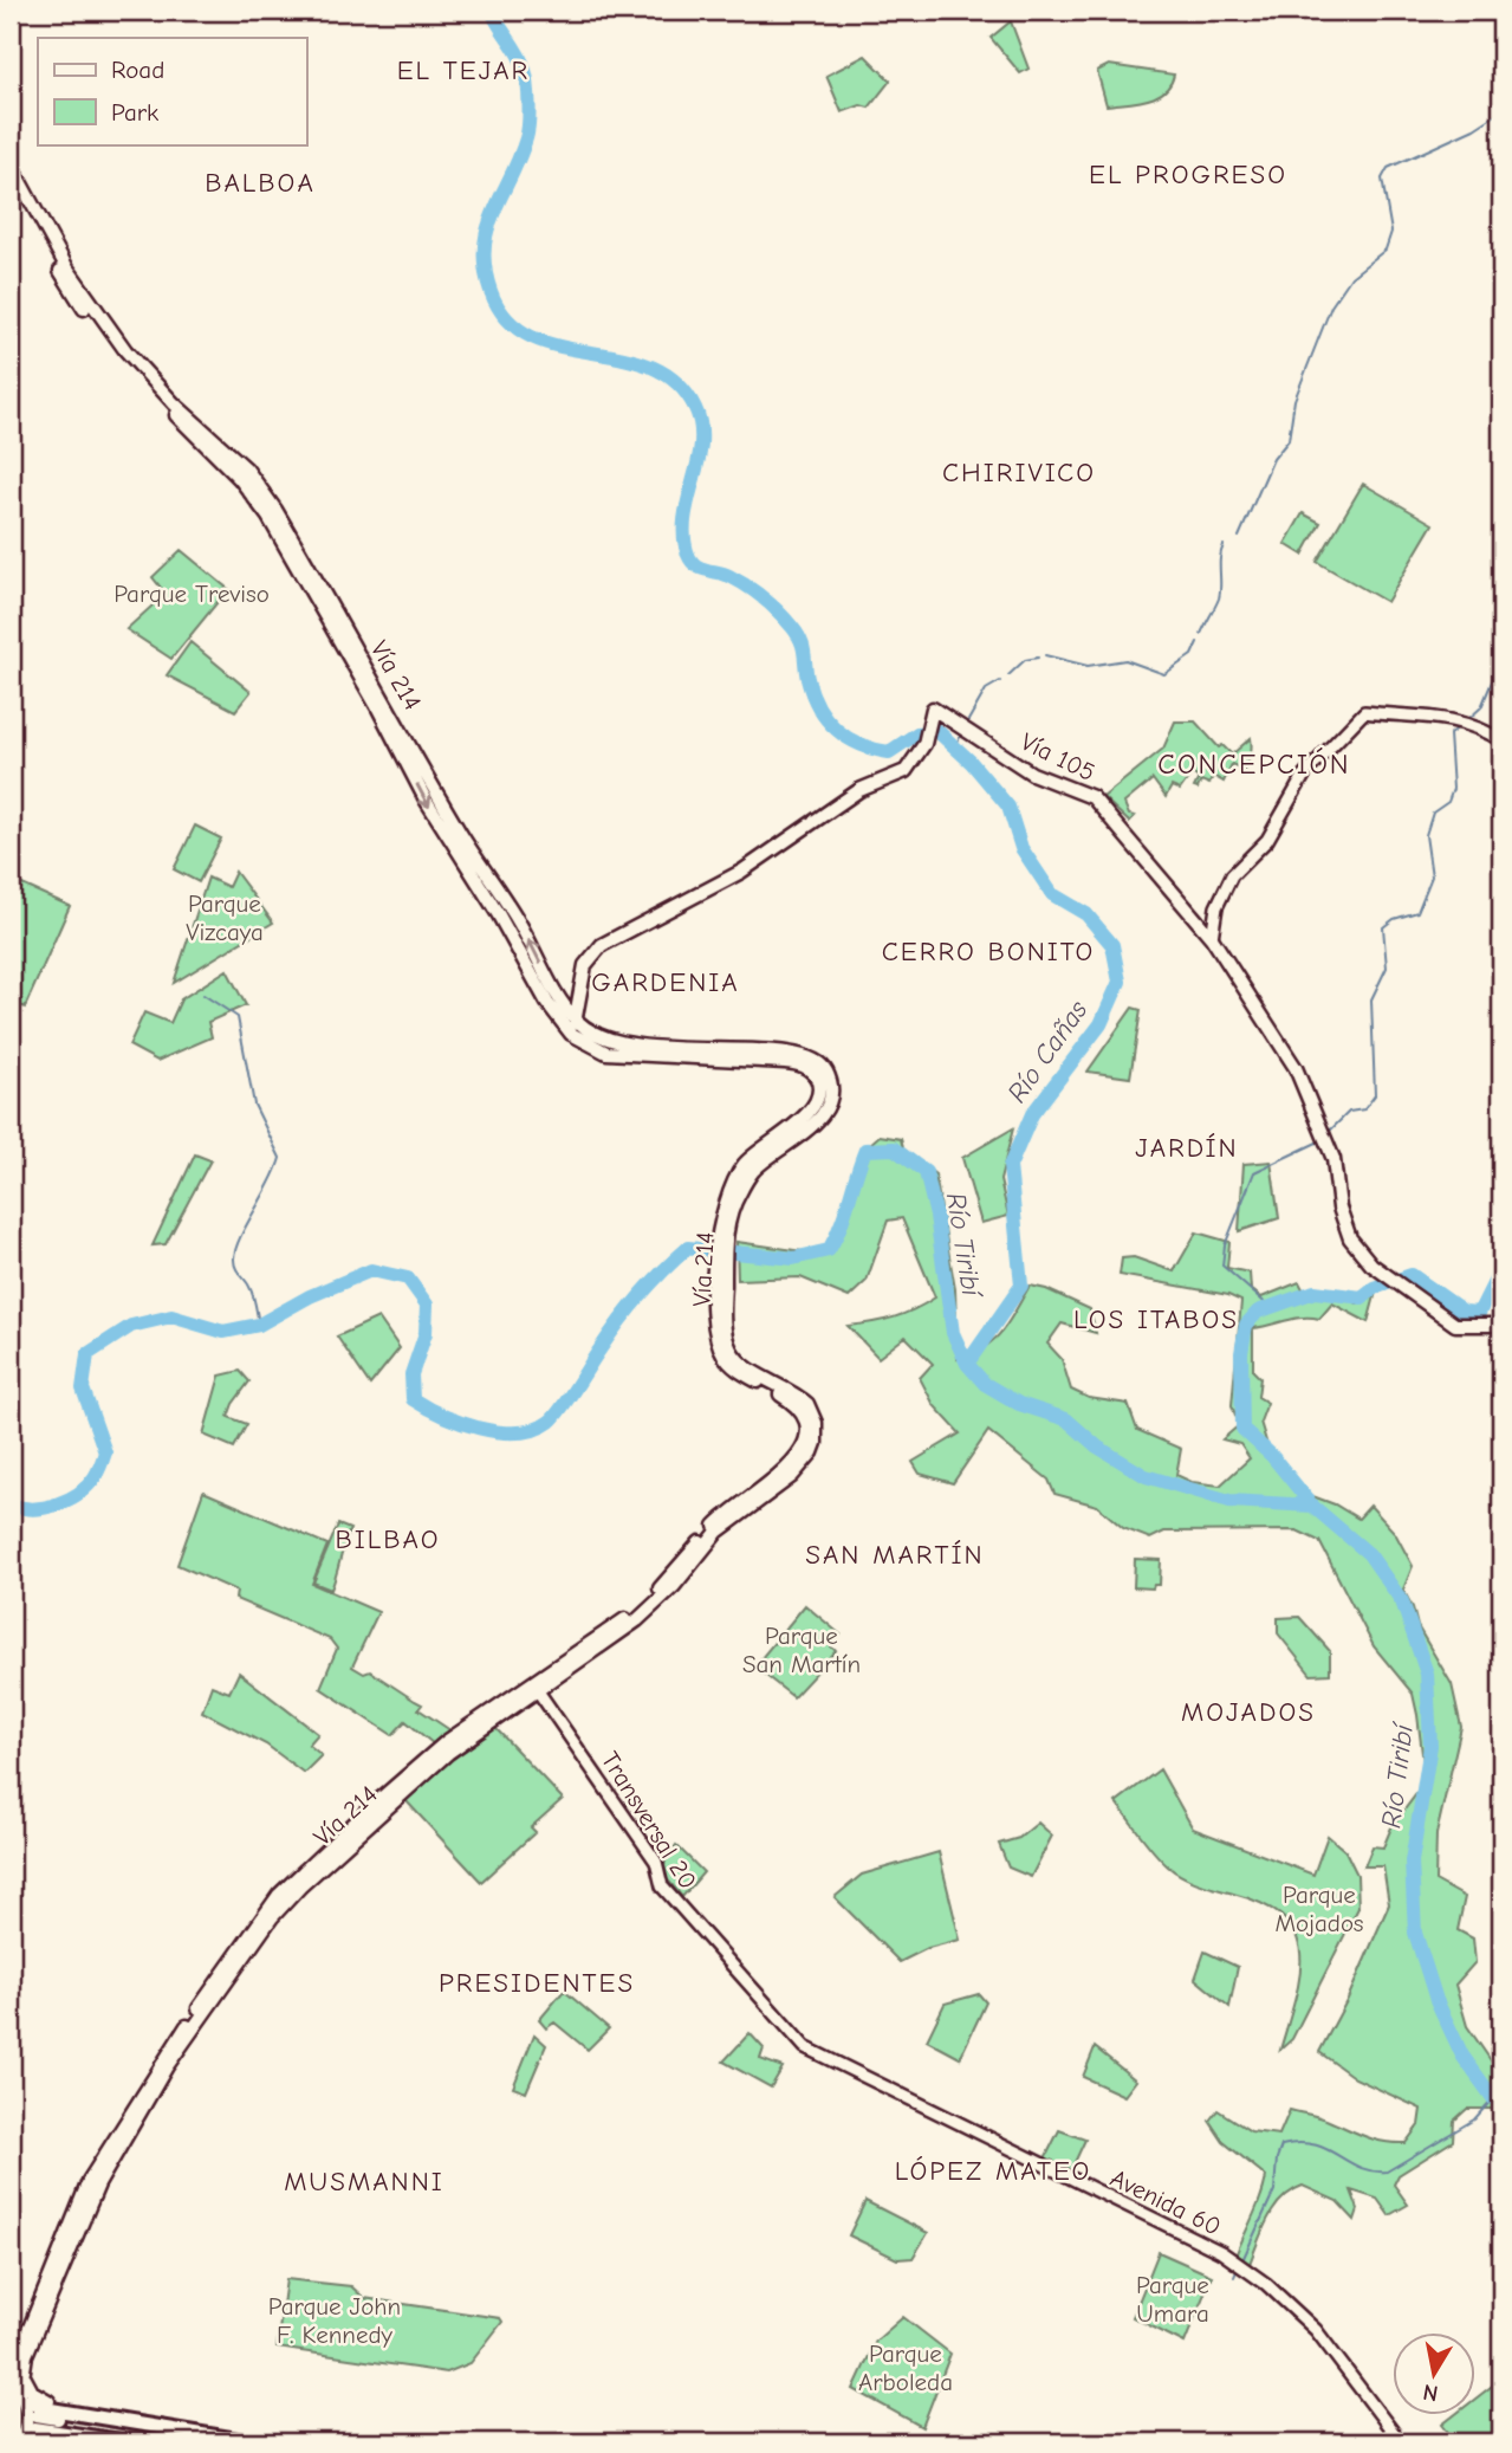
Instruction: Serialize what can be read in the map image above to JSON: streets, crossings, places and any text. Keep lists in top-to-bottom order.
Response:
{
  "streets": {
    "main road": ["Vía 214", "Vía 105"],
    "street": ["Transversal 20", "Avenida 60"]
  },
  "crossings": [
    ["Vía 214", "Vía 105"],
    ["Vía 214", "Transversal 20"],
    ["Transversal 20", "Avenida 60"]
  ],
  "districts": [
    "EL TEJAR",
    "EL PROGRESO",
    "BALBOA",
    "CHIRIVICO",
    "CONCEPCIÓN",
    "CERRO BONITO",
    "GARDENIA",
    "JARDÍN",
    "LOS ITABOS",
    "BILBAO",
    "SAN MARTÍN",
    "MOJADOS",
    "PRESIDENTES",
    "LÓPEZ MATEO",
    "MUSMANNI"
  ],
  "water": ["Río Cañas", "Río Tiribí"],
  "parks": [
    "Parque Treviso",
    "Parque Vizcaya",
    "Parque San Martín",
    "Parque Mojados",
    "Parque Umara",
    "Parque John F. Kennedy",
    "Parque Arboleda"
  ],
  "legend": ["Road", "Park"],
  "north": "bottom"
}
